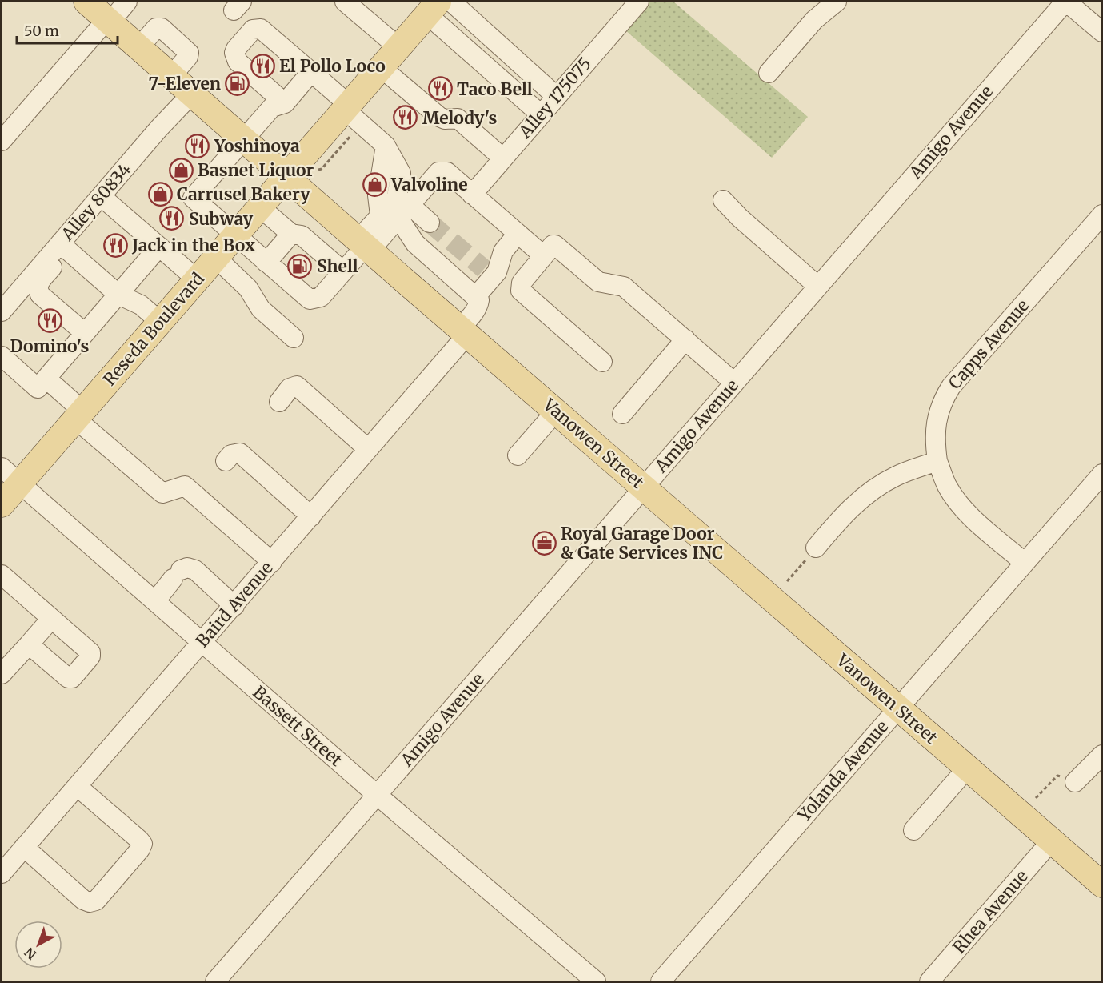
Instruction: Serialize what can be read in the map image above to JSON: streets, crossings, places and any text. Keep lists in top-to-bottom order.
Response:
{
  "streets": {
    "main road": ["Reseda Boulevard", "Vanowen Street"],
    "street": [
      "Alley 175075",
      "Amigo Avenue",
      "Alley 80834",
      "Capps Avenue",
      "Baird Avenue",
      "Bassett Street",
      "Yolanda Avenue",
      "Rhea Avenue"
    ]
  },
  "crossings": [
    ["Amigo Avenue", "Vanowen Street"],
    ["Amigo Avenue", "Bassett Street"],
    ["Alley 80834", "Vanowen Street"],
    ["Reseda Boulevard", "Vanowen Street"],
    ["Reseda Boulevard", "Bassett Street"],
    ["Capps Avenue", "Yolanda Avenue"],
    ["Vanowen Street", "Baird Avenue"],
    ["Vanowen Street", "Yolanda Avenue"],
    ["Vanowen Street", "Rhea Avenue"],
    ["Baird Avenue", "Bassett Street"]
  ],
  "places": {
    "restaurant": [
      "El Pollo Loco",
      "Taco Bell",
      "Melody's",
      "Yoshinoya",
      "Subway",
      "Jack in the Box",
      "Domino's"
    ],
    "fuel station": ["7-Eleven", "Shell"],
    "shop": ["Basnet Liquor", "Valvoline", "Carrusel Bakery"],
    "office": ["Royal Garage Door & Gate Services INC"]
  },
  "scale_bar": "50 m",
  "north": "bottom left"
}
